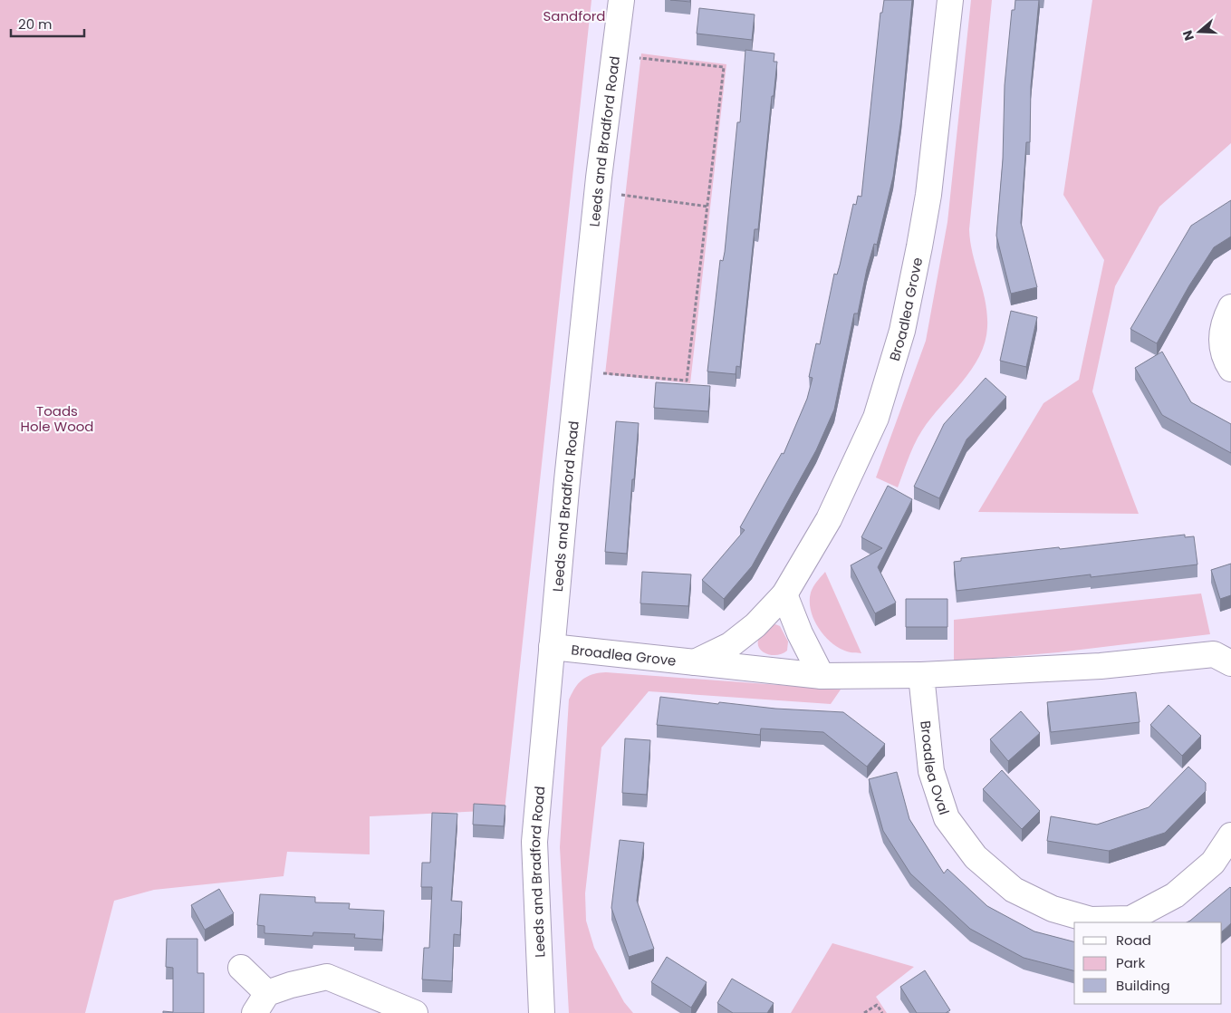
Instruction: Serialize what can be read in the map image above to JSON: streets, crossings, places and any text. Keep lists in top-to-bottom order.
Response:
{
  "streets": {
    "street": ["Leeds and Bradford Road", "Broadlea Grove", "Broadlea Oval"]
  },
  "crossings": [
    ["Leeds and Bradford Road", "Broadlea Grove"],
    ["Broadlea Grove", "Broadlea Oval"]
  ],
  "parks": ["Sandford", "Toads Hole Wood"],
  "legend": ["Road", "Park", "Building"],
  "scale_bar": "20 m",
  "north": "left"
}
